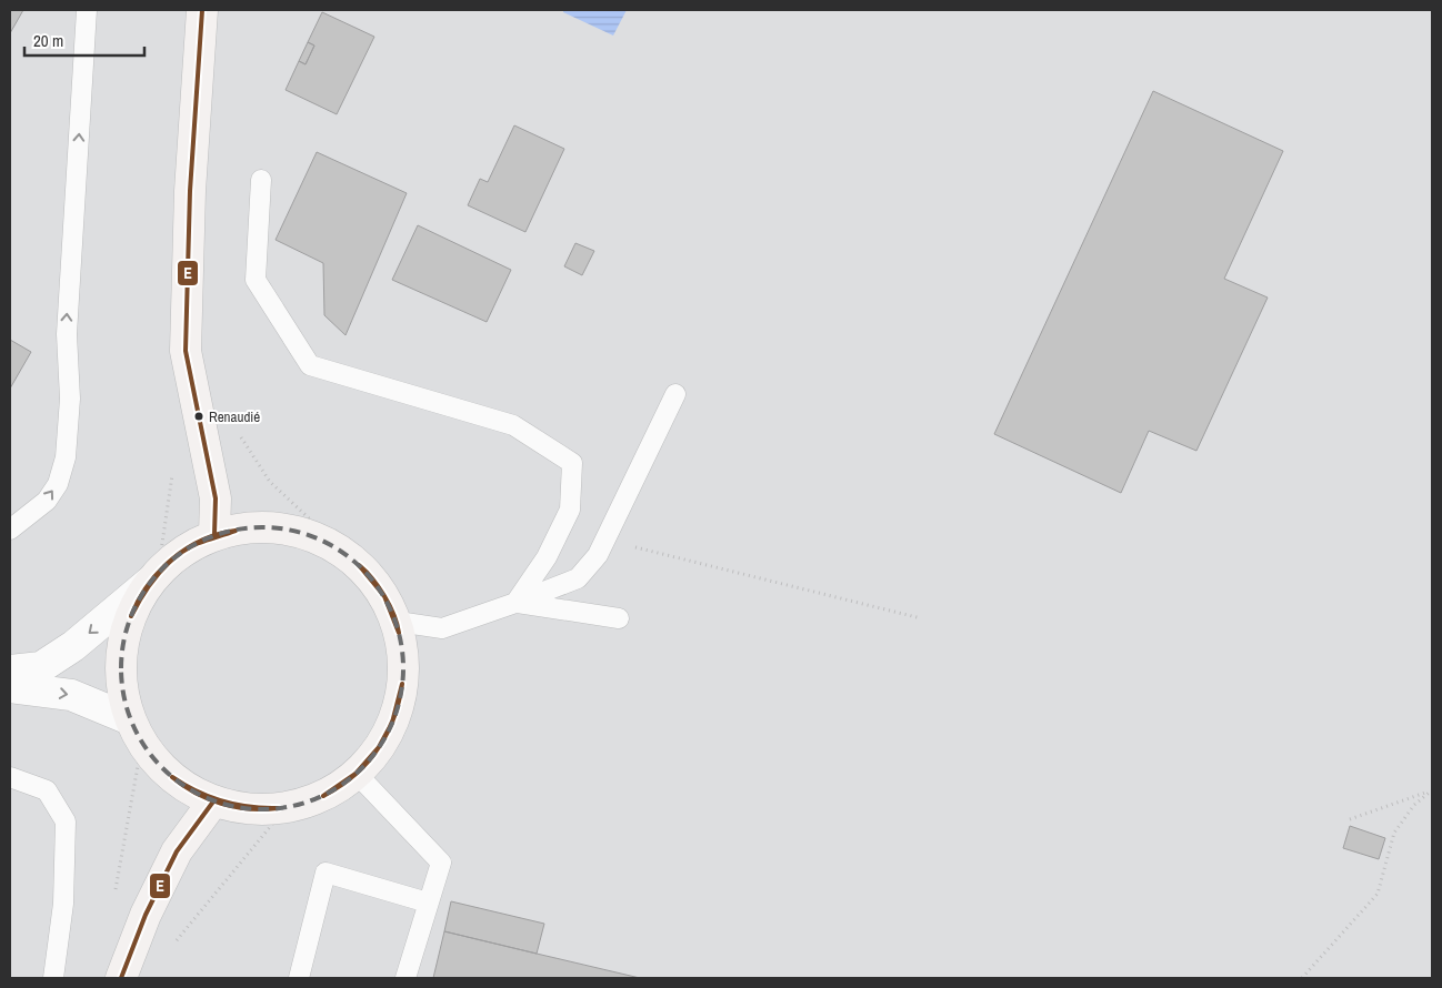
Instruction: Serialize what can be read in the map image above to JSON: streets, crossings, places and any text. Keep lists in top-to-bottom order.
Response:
{
  "places": ["Renaudié"],
  "lines": ["transit line E"],
  "scale_bar": "20 m"
}
